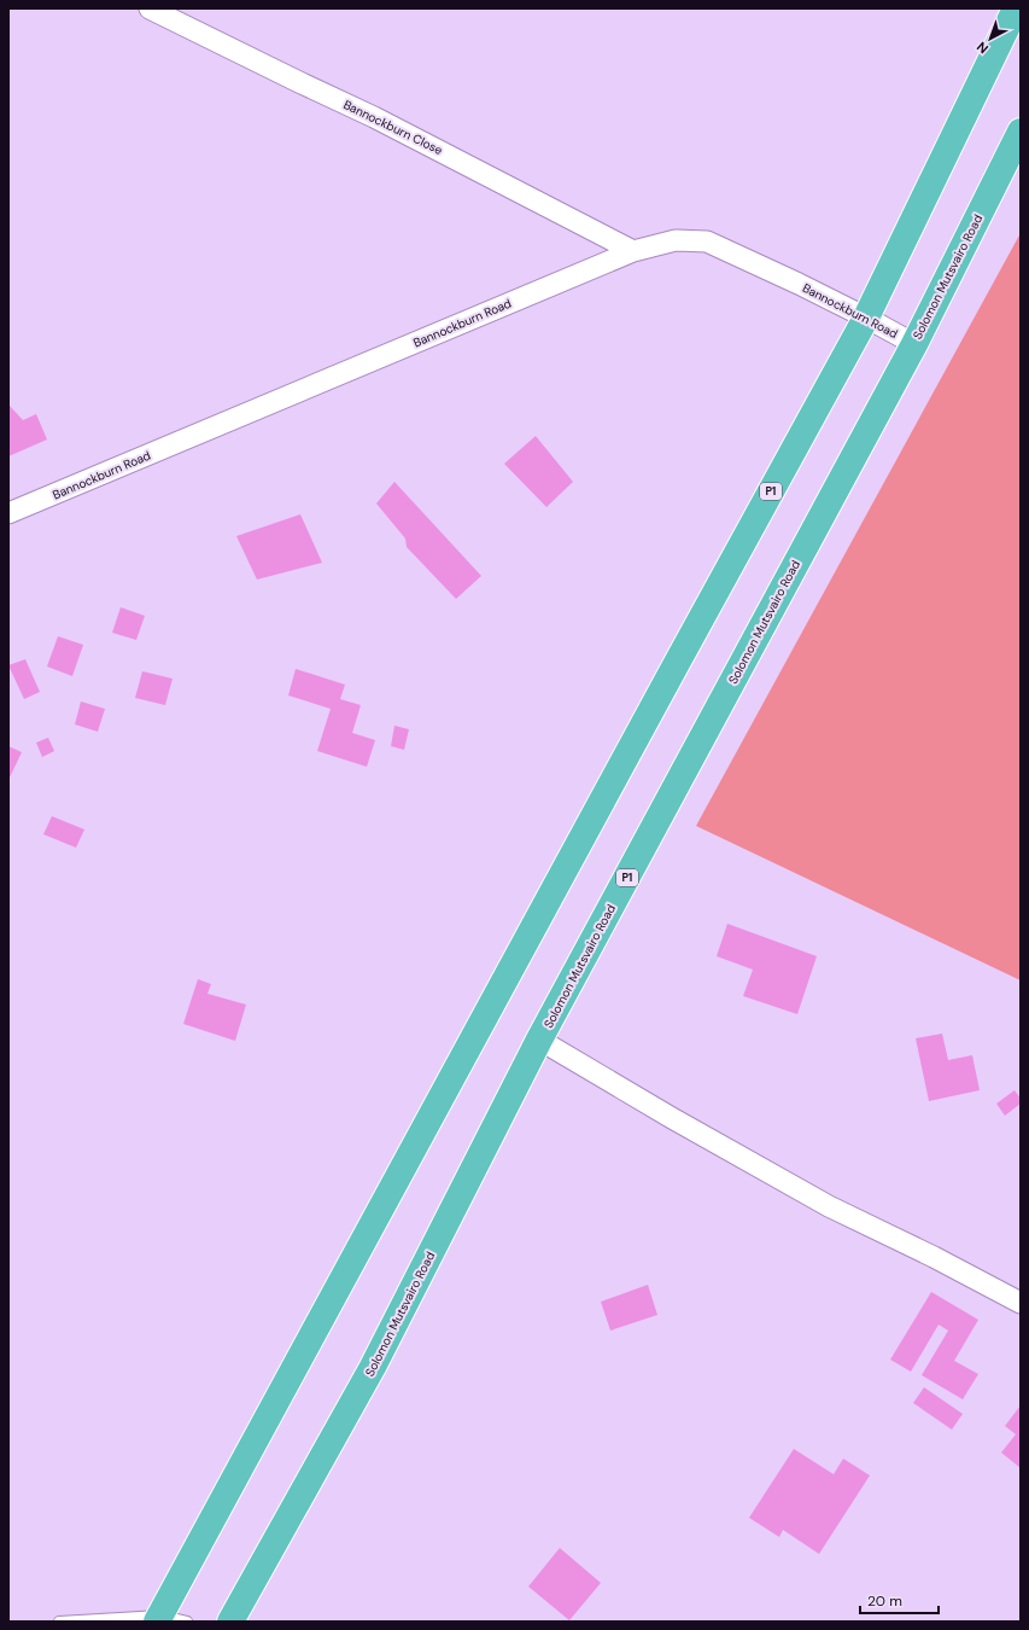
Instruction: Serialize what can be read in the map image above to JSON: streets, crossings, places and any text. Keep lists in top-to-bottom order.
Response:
{
  "streets": {
    "highway": ["Solomon Mutsvairo Road", "P1"],
    "street": ["Bannockburn Close", "Bannockburn Road"]
  },
  "crossings": [
    ["Bannockburn Close", "Bannockburn Road"],
    ["Solomon Mutsvairo Road", "Bannockburn Road"],
    ["Bannockburn Road", "P1"]
  ],
  "scale_bar": "20 m",
  "north": "bottom left"
}
